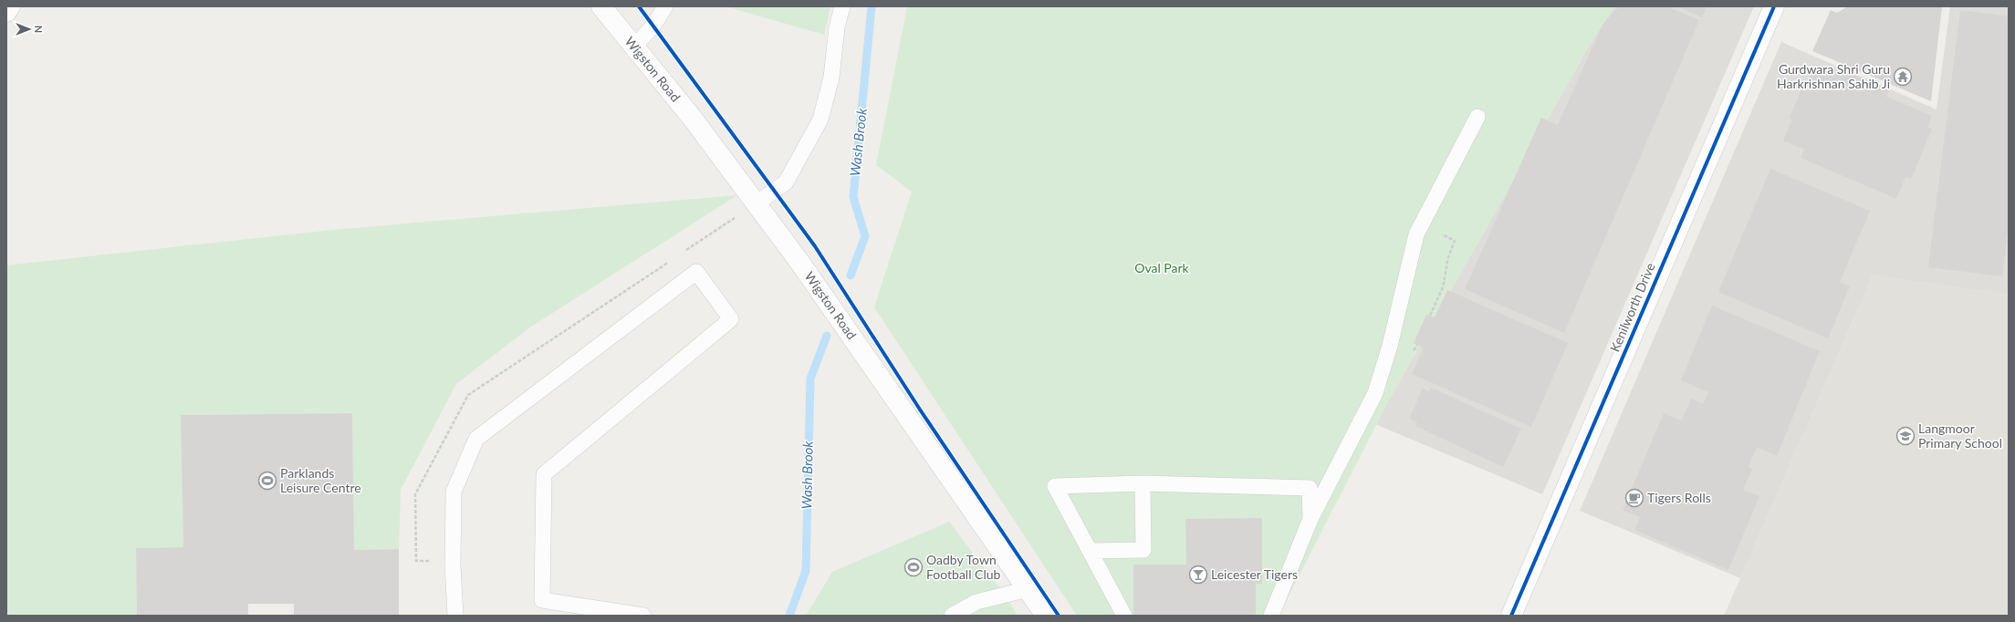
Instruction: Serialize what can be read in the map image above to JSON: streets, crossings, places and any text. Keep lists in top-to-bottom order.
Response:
{
  "streets": {
    "main road": ["Wigston Road", "Kenilworth Drive"]
  },
  "water": ["Wash Brook"],
  "parks": ["Oval Park"],
  "places": {
    "temple": ["Gurdwara Shri Guru Harkrishnan Sahib Ji"],
    "school or university": ["Langmoor Primary School"],
    "sports": ["Parklands Leisure Centre", "Oadby Town Football Club"],
    "cafe": ["Tigers Rolls"],
    "bar": ["Leicester Tigers"]
  },
  "north": "right"
}
